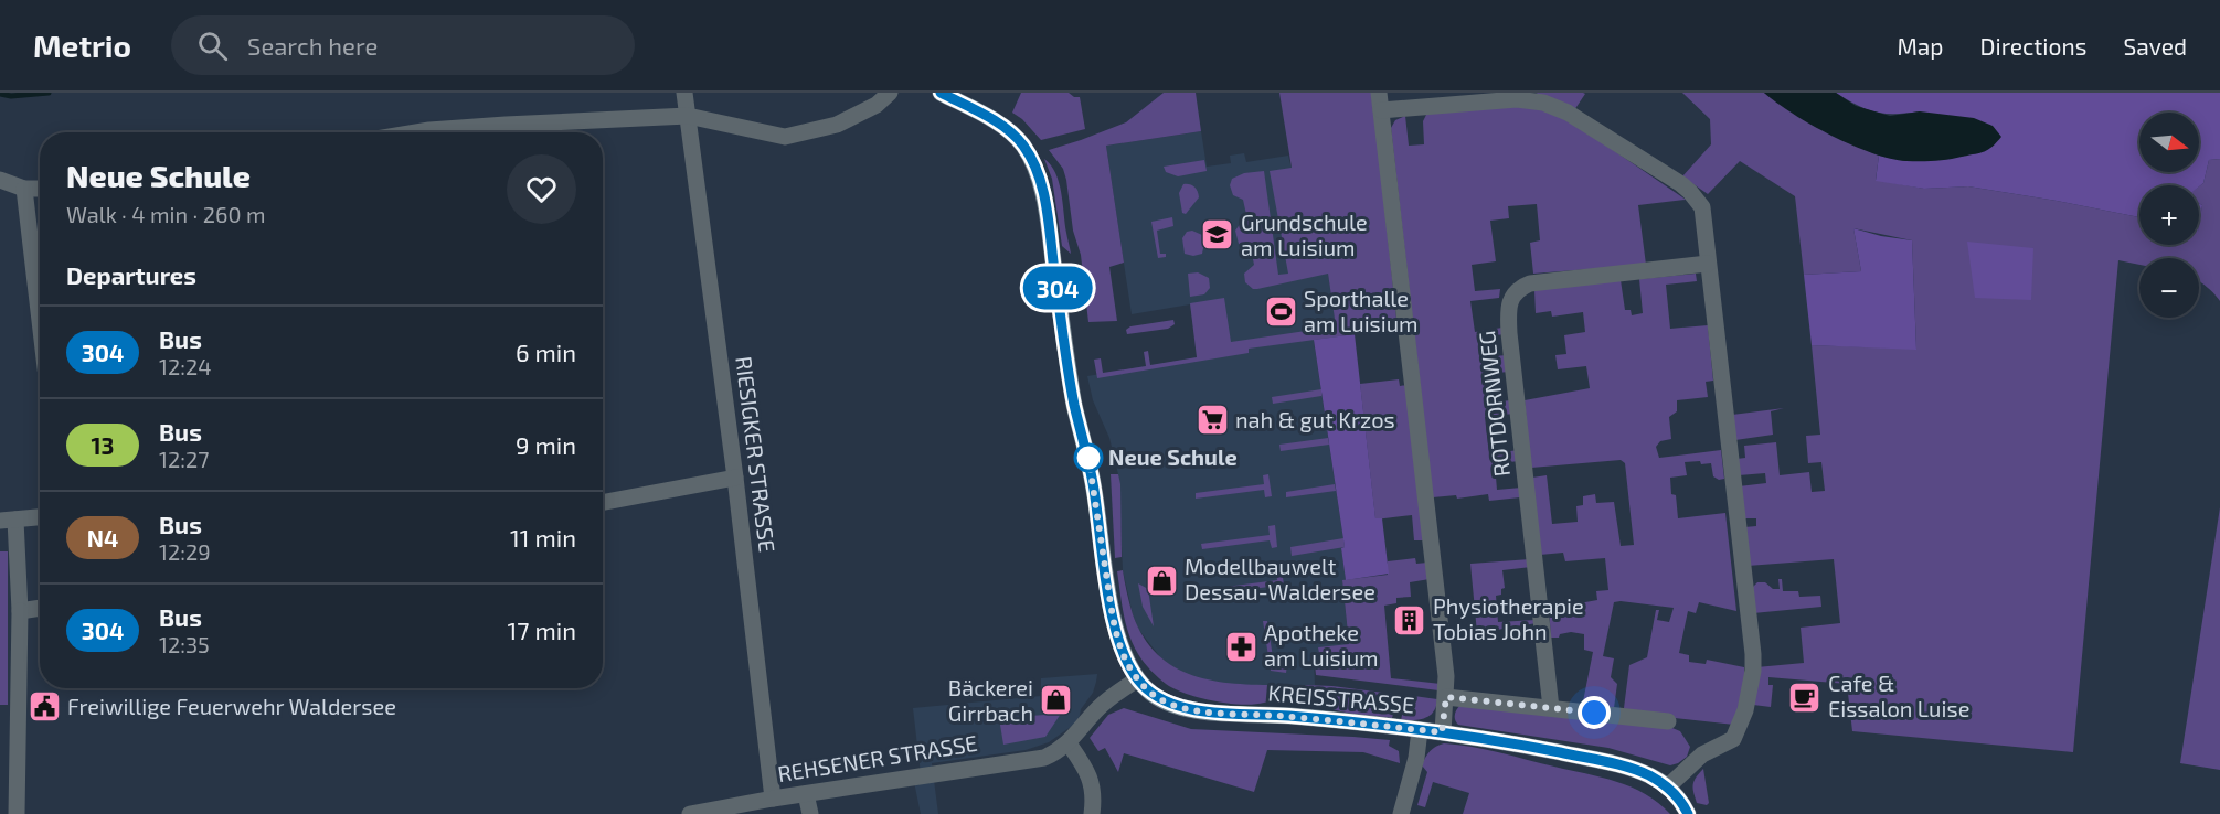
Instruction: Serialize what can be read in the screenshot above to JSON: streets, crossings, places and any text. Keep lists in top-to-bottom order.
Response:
{
  "streets": {
    "main road": ["KREISSTRASSE"],
    "street": ["ROTDORNWEG", "RIESIGKER STRASSE", "REHSENER STRASSE"]
  },
  "crossings": [
    ["RIESIGKER STRASSE", "REHSENER STRASSE"]
  ],
  "places": {
    "school or university": ["Grundschule am Luisium"],
    "sports": ["Sporthalle am Luisium"],
    "supermarket": ["nah & gut Krzos"],
    "other": ["Neue Schule"],
    "shop": ["Modellbauwelt Dessau-Waldersee", "Bäckerei Girrbach"],
    "building": ["Physiotherapie Tobias John"],
    "pharmacy": ["Apotheke am Luisium"],
    "cafe": ["Cafe & Eissalon Luise"],
    "public building": ["Freiwillige Feuerwehr Waldersee"]
  },
  "lines": ["bus line 304"],
  "north": "right",
  "page": {
    "header": "Metrio",
    "search": "Search here",
    "nav": ["Map", "Directions", "Saved"],
    "on_map": "304",
    "map_buttons": ["+", "−"],
    "heading": [
      ["Neue Schule", "Walk · 4 min · 260 m"],
      "Departures"
    ],
    "list": [
      {
        "mark": "304",
        "name": "Bus",
        "note": "12:24",
        "value": "6 min"
      },
      {
        "mark": "13",
        "name": "Bus",
        "note": "12:27",
        "value": "9 min"
      },
      {
        "mark": "N4",
        "name": "Bus",
        "note": "12:29",
        "value": "11 min"
      },
      {
        "mark": "304",
        "name": "Bus",
        "note": "12:35",
        "value": "17 min"
      }
    ]
  }
}
